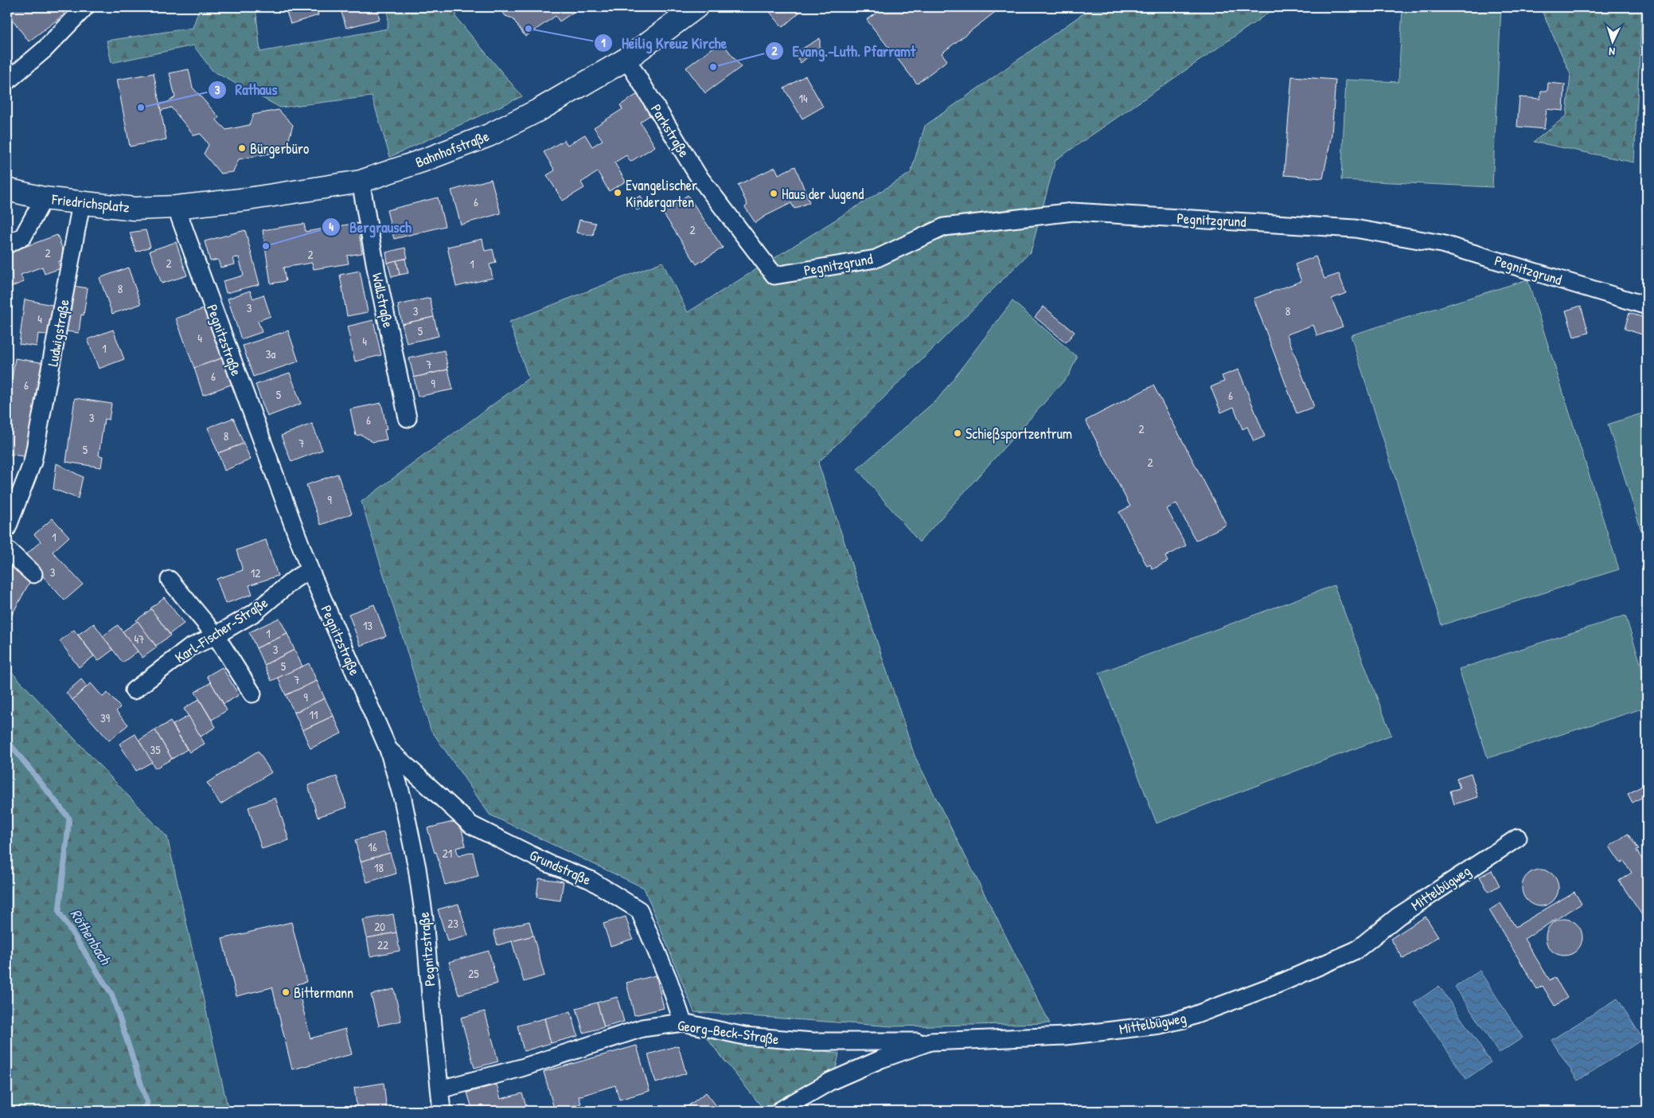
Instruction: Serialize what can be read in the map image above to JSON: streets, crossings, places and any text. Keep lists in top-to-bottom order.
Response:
{
  "streets": {
    "main road": ["Bahnhofstraße", "Friedrichsplatz"],
    "street": [
      "Parkstraße",
      "Pegnitzgrund",
      "Wallstraße",
      "Ludwigstraße",
      "Pegnitzstraße",
      "Karl-Fischer-Straße",
      "Grundstraße",
      "Mittelbügweg",
      "Georg-Beck-Straße"
    ]
  },
  "crossings": [
    ["Parkstraße", "Bahnhofstraße"],
    ["Parkstraße", "Pegnitzgrund"],
    ["Bahnhofstraße", "Friedrichsplatz"],
    ["Bahnhofstraße", "Wallstraße"],
    ["Bahnhofstraße", "Pegnitzstraße"],
    ["Friedrichsplatz", "Ludwigstraße"],
    ["Friedrichsplatz", "Pegnitzstraße"],
    ["Pegnitzstraße", "Karl-Fischer-Straße"],
    ["Pegnitzstraße", "Grundstraße"],
    ["Pegnitzstraße", "Georg-Beck-Straße"],
    ["Grundstraße", "Georg-Beck-Straße"],
    ["Mittelbügweg", "Georg-Beck-Straße"]
  ],
  "water": ["Röthenbach"],
  "places": [
    "Heilig Kreuz Kirche",
    "Evang.-Luth. Pfarramt",
    "Rathaus",
    "Bürgerbüro",
    "Evangelischer Kindergarten",
    "Haus der Jugend",
    "Bergrausch",
    "Schießsportzentrum",
    "Bittermann"
  ],
  "house_numbers": [
    "14",
    "6",
    "2",
    "2",
    "2",
    "2",
    "1",
    "8",
    "3",
    "3",
    "8",
    "4",
    "5",
    "4",
    "4",
    "1",
    "3a",
    "7",
    "6",
    "9",
    "6",
    "5",
    "6",
    "3",
    "6",
    "2",
    "8",
    "7",
    "5",
    "2",
    "9",
    "1",
    "3",
    "12",
    "13",
    "1",
    "47",
    "3",
    "5",
    "7",
    "9",
    "11",
    "39",
    "35",
    "16",
    "21",
    "18",
    "23",
    "20",
    "22",
    "25"
  ],
  "north": "bottom"
}
